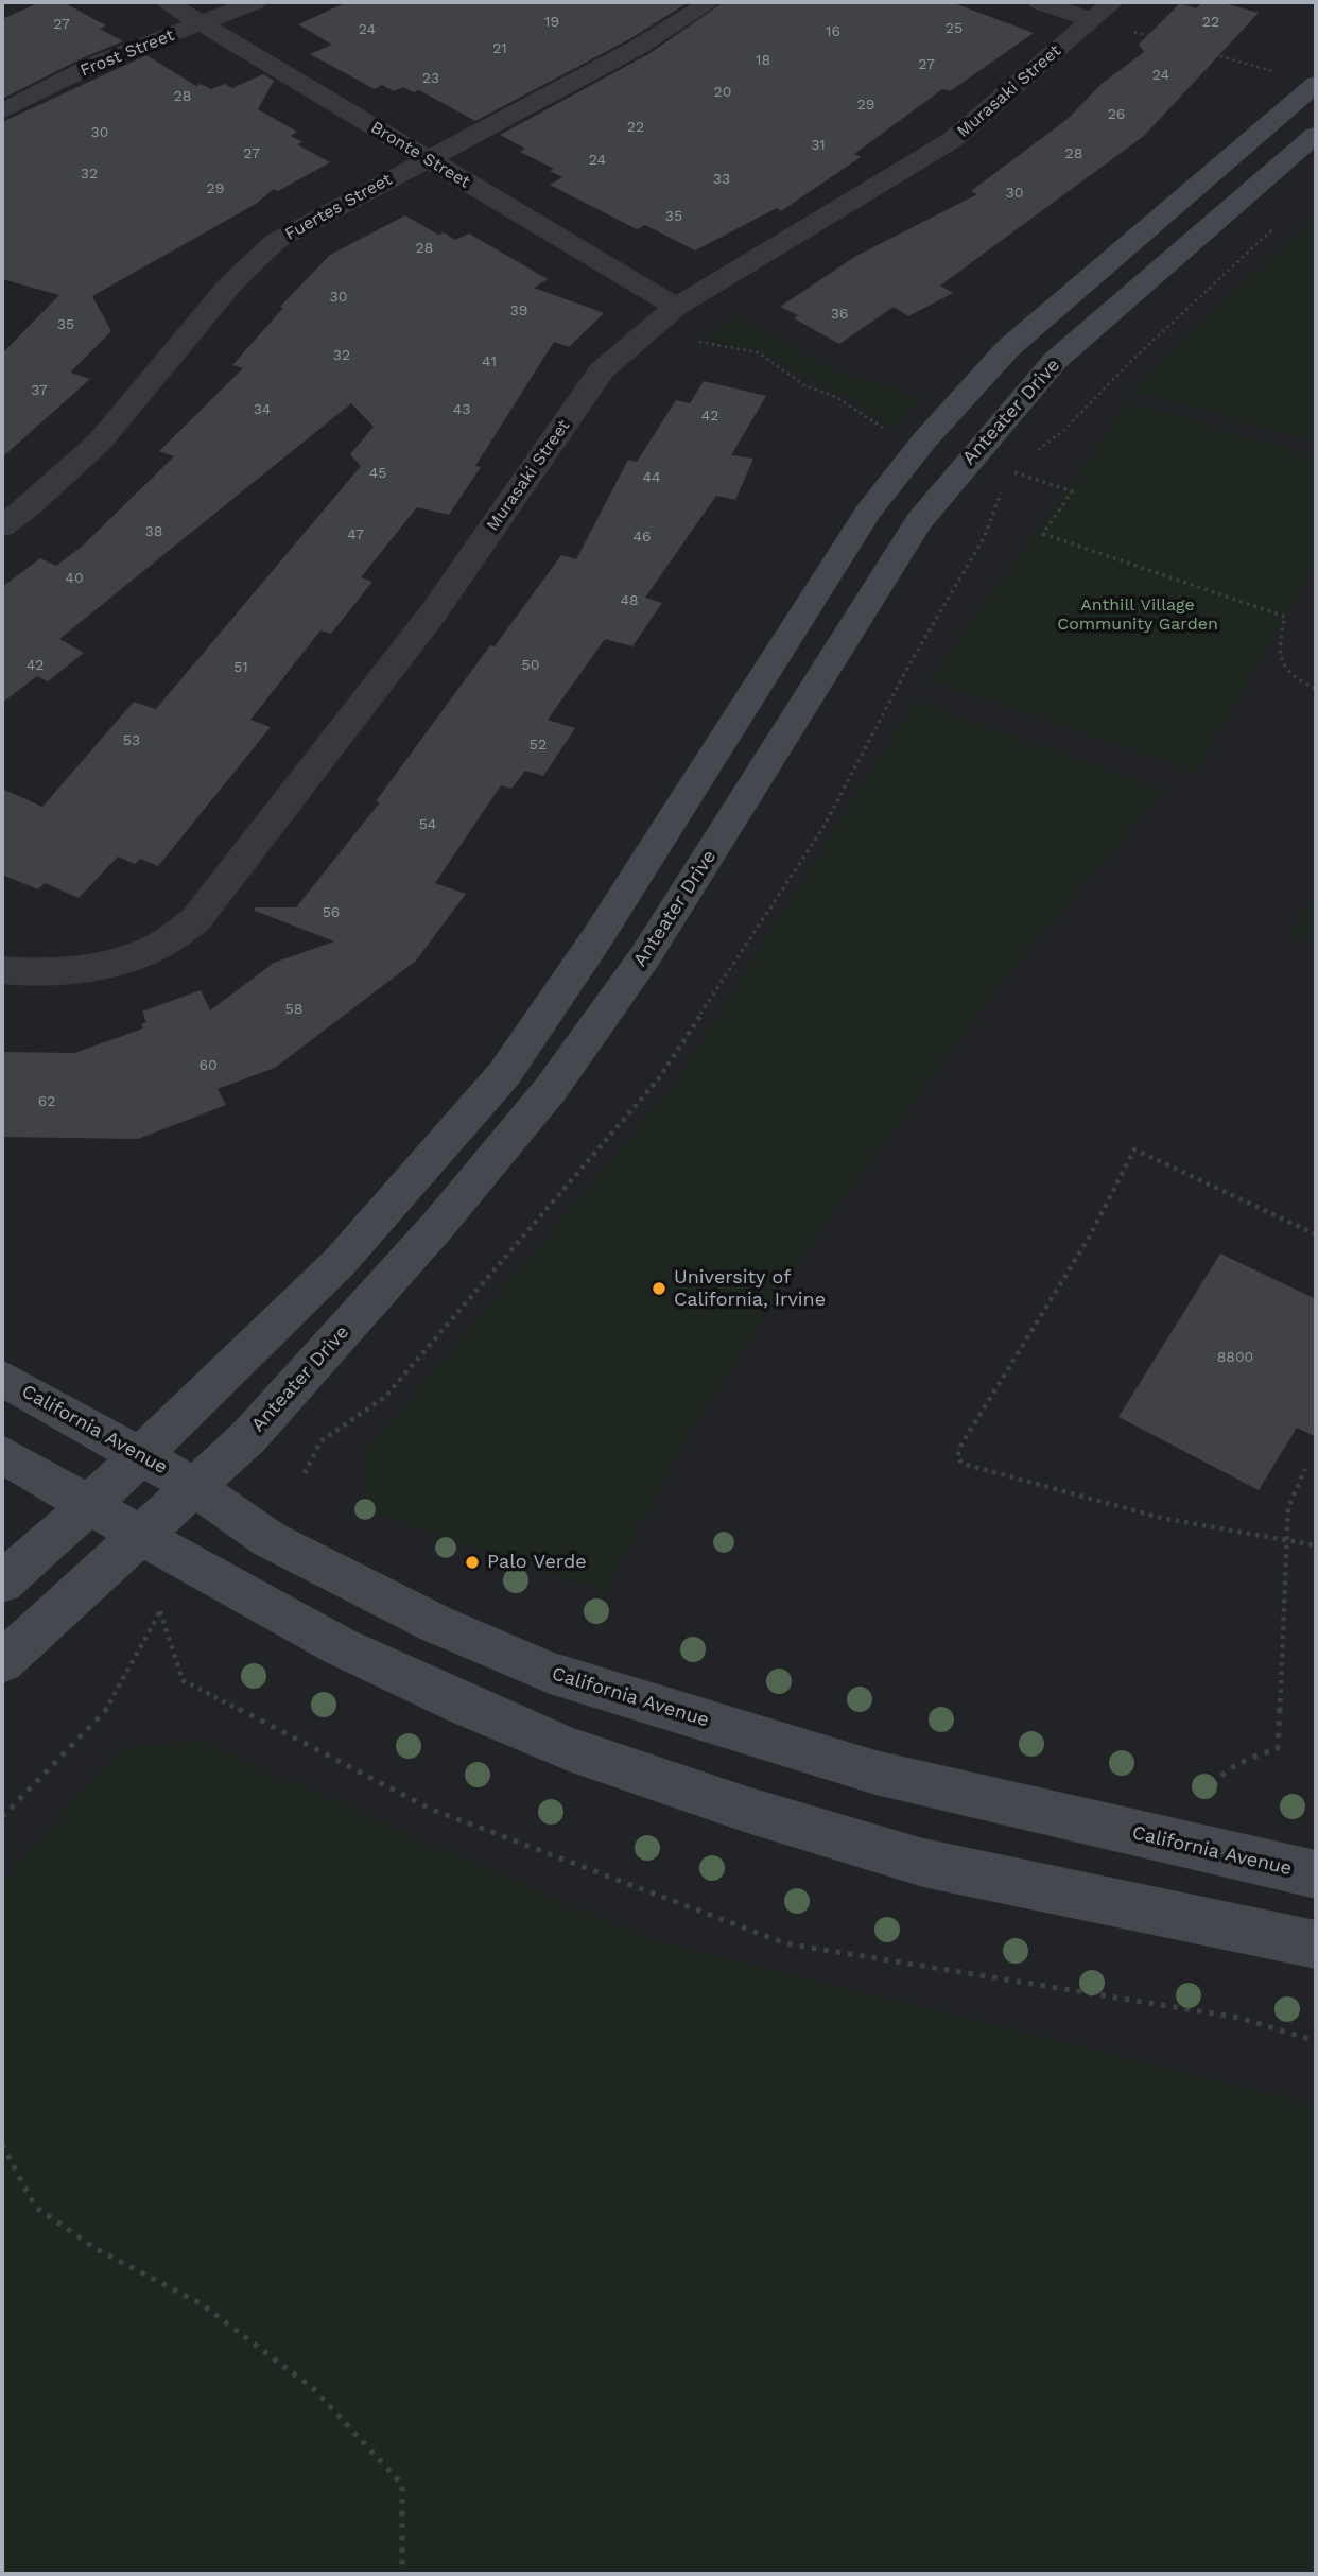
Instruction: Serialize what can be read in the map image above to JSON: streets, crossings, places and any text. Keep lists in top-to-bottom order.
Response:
{
  "streets": {
    "main road": ["Anteater Drive", "California Avenue"],
    "street": [
      "Frost Street",
      "Murasaki Street",
      "Bronte Street",
      "Fuertes Street"
    ]
  },
  "crossings": [
    ["Frost Street", "Bronte Street"],
    ["Murasaki Street", "Bronte Street"],
    ["Bronte Street", "Fuertes Street"],
    ["Anteater Drive", "California Avenue"]
  ],
  "parks": ["Anthill Village Community Garden"],
  "places": ["University of California, Irvine", "Palo Verde"],
  "house_numbers": [
    "19",
    "22",
    "27",
    "25",
    "24",
    "16",
    "21",
    "18",
    "27",
    "24",
    "23",
    "20",
    "28",
    "29",
    "26",
    "22",
    "30",
    "31",
    "27",
    "28",
    "24",
    "32",
    "33",
    "29",
    "30",
    "35",
    "28",
    "30",
    "39",
    "36",
    "35",
    "32",
    "41",
    "37",
    "34",
    "43",
    "42",
    "45",
    "44",
    "38",
    "47",
    "46",
    "40",
    "48",
    "42",
    "50",
    "51",
    "53",
    "52",
    "54",
    "56",
    "58",
    "60",
    "62",
    "8800"
  ]
}
